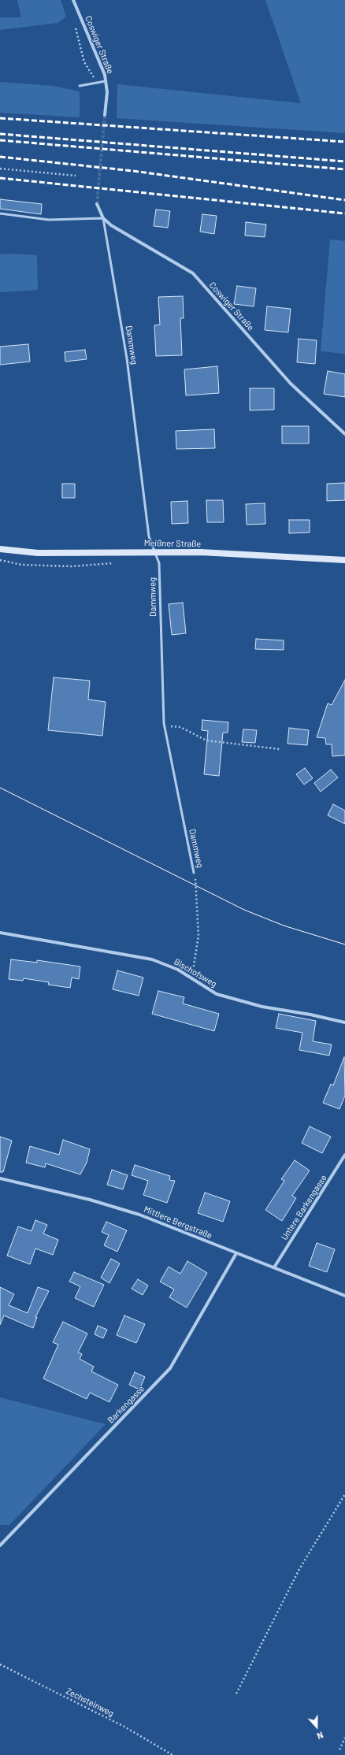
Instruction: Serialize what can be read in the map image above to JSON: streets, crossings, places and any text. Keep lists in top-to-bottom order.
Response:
{
  "streets": {
    "main road": ["Meißner Straße"],
    "street": [
      "Coswiger Straße",
      "Bischofsweg",
      "Untere Barkengasse",
      "Mittlere Bergstraße",
      "Barkengasse"
    ],
    "lane": ["Dammweg"],
    "path": ["Zechsteinweg"]
  },
  "crossings": [
    ["Coswiger Straße", "Dammweg"],
    ["Dammweg", "Meißner Straße"],
    ["Dammweg", "Bischofsweg"],
    ["Untere Barkengasse", "Mittlere Bergstraße"],
    ["Mittlere Bergstraße", "Barkengasse"]
  ],
  "north": "bottom"
}
